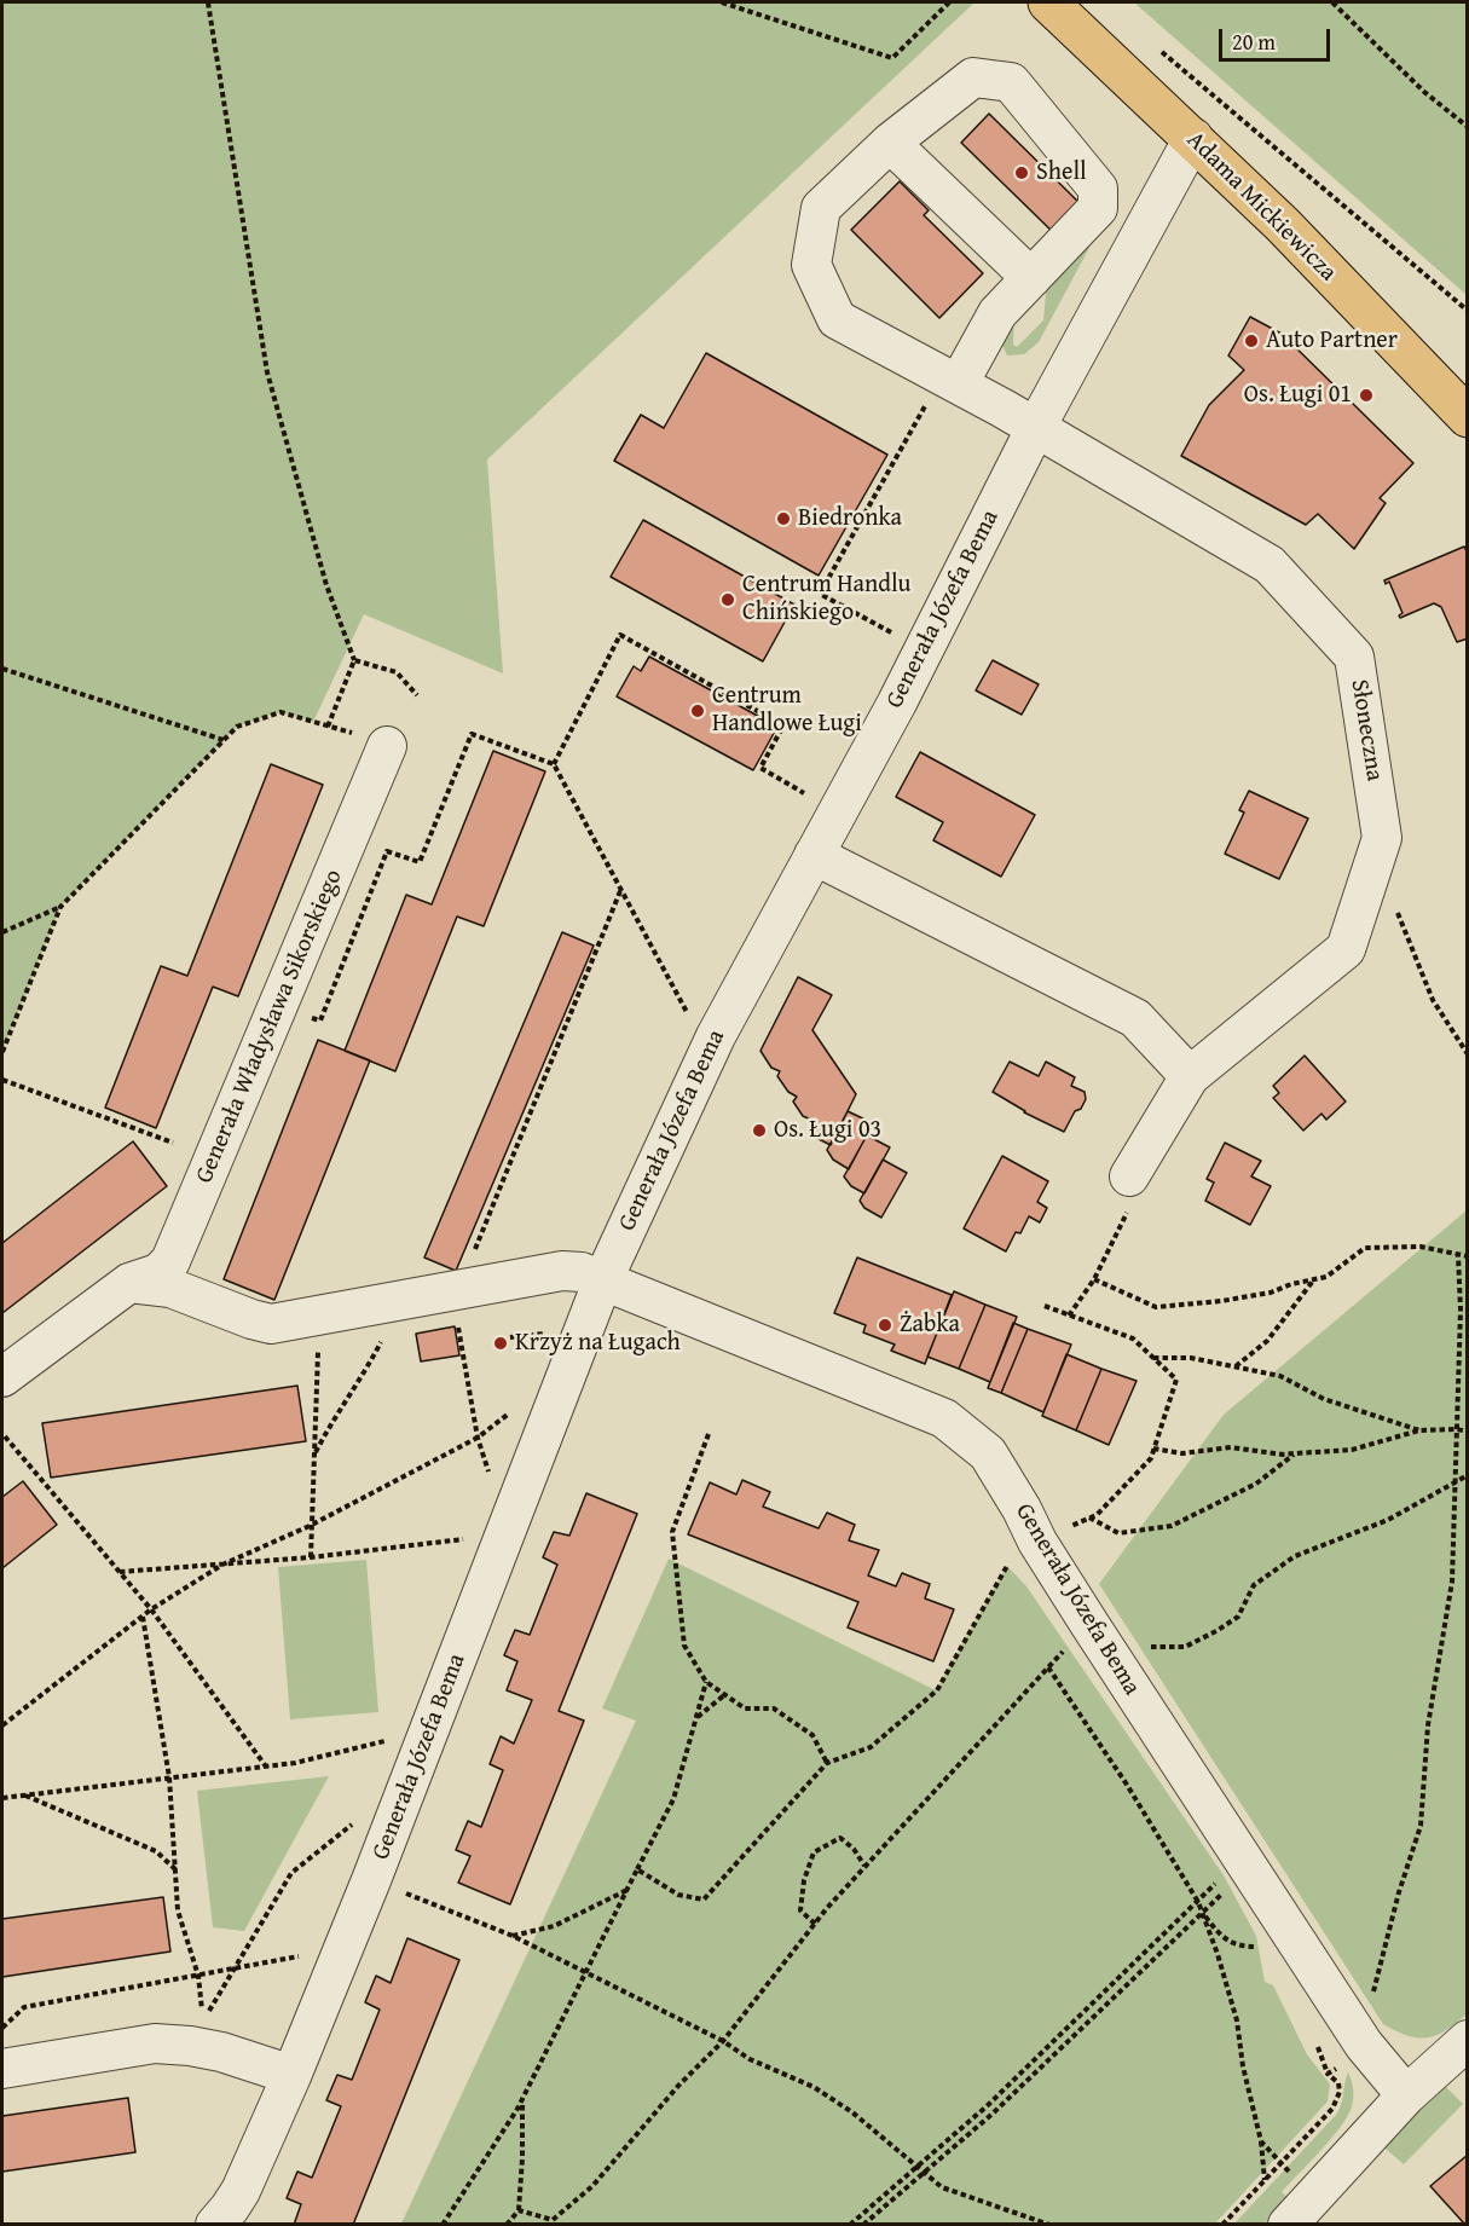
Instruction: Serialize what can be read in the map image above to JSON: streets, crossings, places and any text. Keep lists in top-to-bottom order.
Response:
{
  "streets": {
    "main road": ["Adama Mickiewicza"],
    "street": ["Generała Józefa Bema", "Słoneczna", "Generała Władysława Sikorskiego"]
  },
  "crossings": [
    ["Adama Mickiewicza", "Generała Józefa Bema"],
    ["Generała Józefa Bema", "Słoneczna"]
  ],
  "places": [
    "Shell",
    "Auto Partner",
    "Os. Ługi 01",
    "Biedronka",
    "Centrum Handlu Chińskiego",
    "Centrum Handlowe Ługi",
    "Os. Ługi 03",
    "Żabka",
    "Krzyż na Ługach"
  ],
  "scale_bar": "20 m"
}
